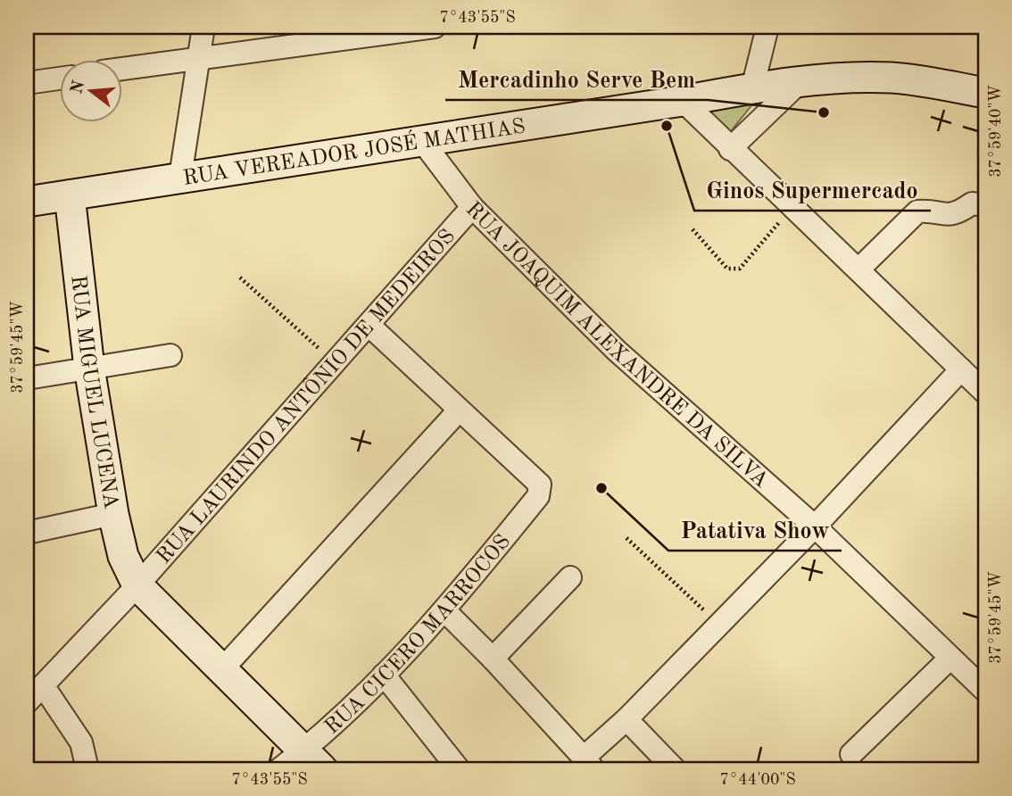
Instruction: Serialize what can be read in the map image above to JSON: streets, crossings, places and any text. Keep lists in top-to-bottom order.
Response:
{
  "streets": {
    "street": [
      "RUA VEREADOR JOSÉ MATHIAS",
      "RUA JOAQUIM ALEXANDRE DA SILVA",
      "RUA MIGUEL LUCENA",
      "RUA LAURINDO ANTÔNIO DE MEDEIROS",
      "RUA CICERO MARROCOS"
    ]
  },
  "crossings": [
    ["RUA VEREADOR JOSÉ MATHIAS", "RUA JOAQUIM ALEXANDRE DA SILVA"],
    ["RUA VEREADOR JOSÉ MATHIAS", "RUA MIGUEL LUCENA"],
    ["RUA JOAQUIM ALEXANDRE DA SILVA", "RUA LAURINDO ANTÔNIO DE MEDEIROS"],
    ["RUA MIGUEL LUCENA", "RUA LAURINDO ANTÔNIO DE MEDEIROS"],
    ["RUA MIGUEL LUCENA", "RUA CICERO MARROCOS"]
  ],
  "places": ["Mercadinho Serve Bem", "Ginos Supermercado", "Patativa Show"],
  "north": "left",
  "coordinates": [
    "7°43'55\"S",
    "37°59'40\"W",
    "37°59'45\"W",
    "7°44'00\"S"
  ]
}
